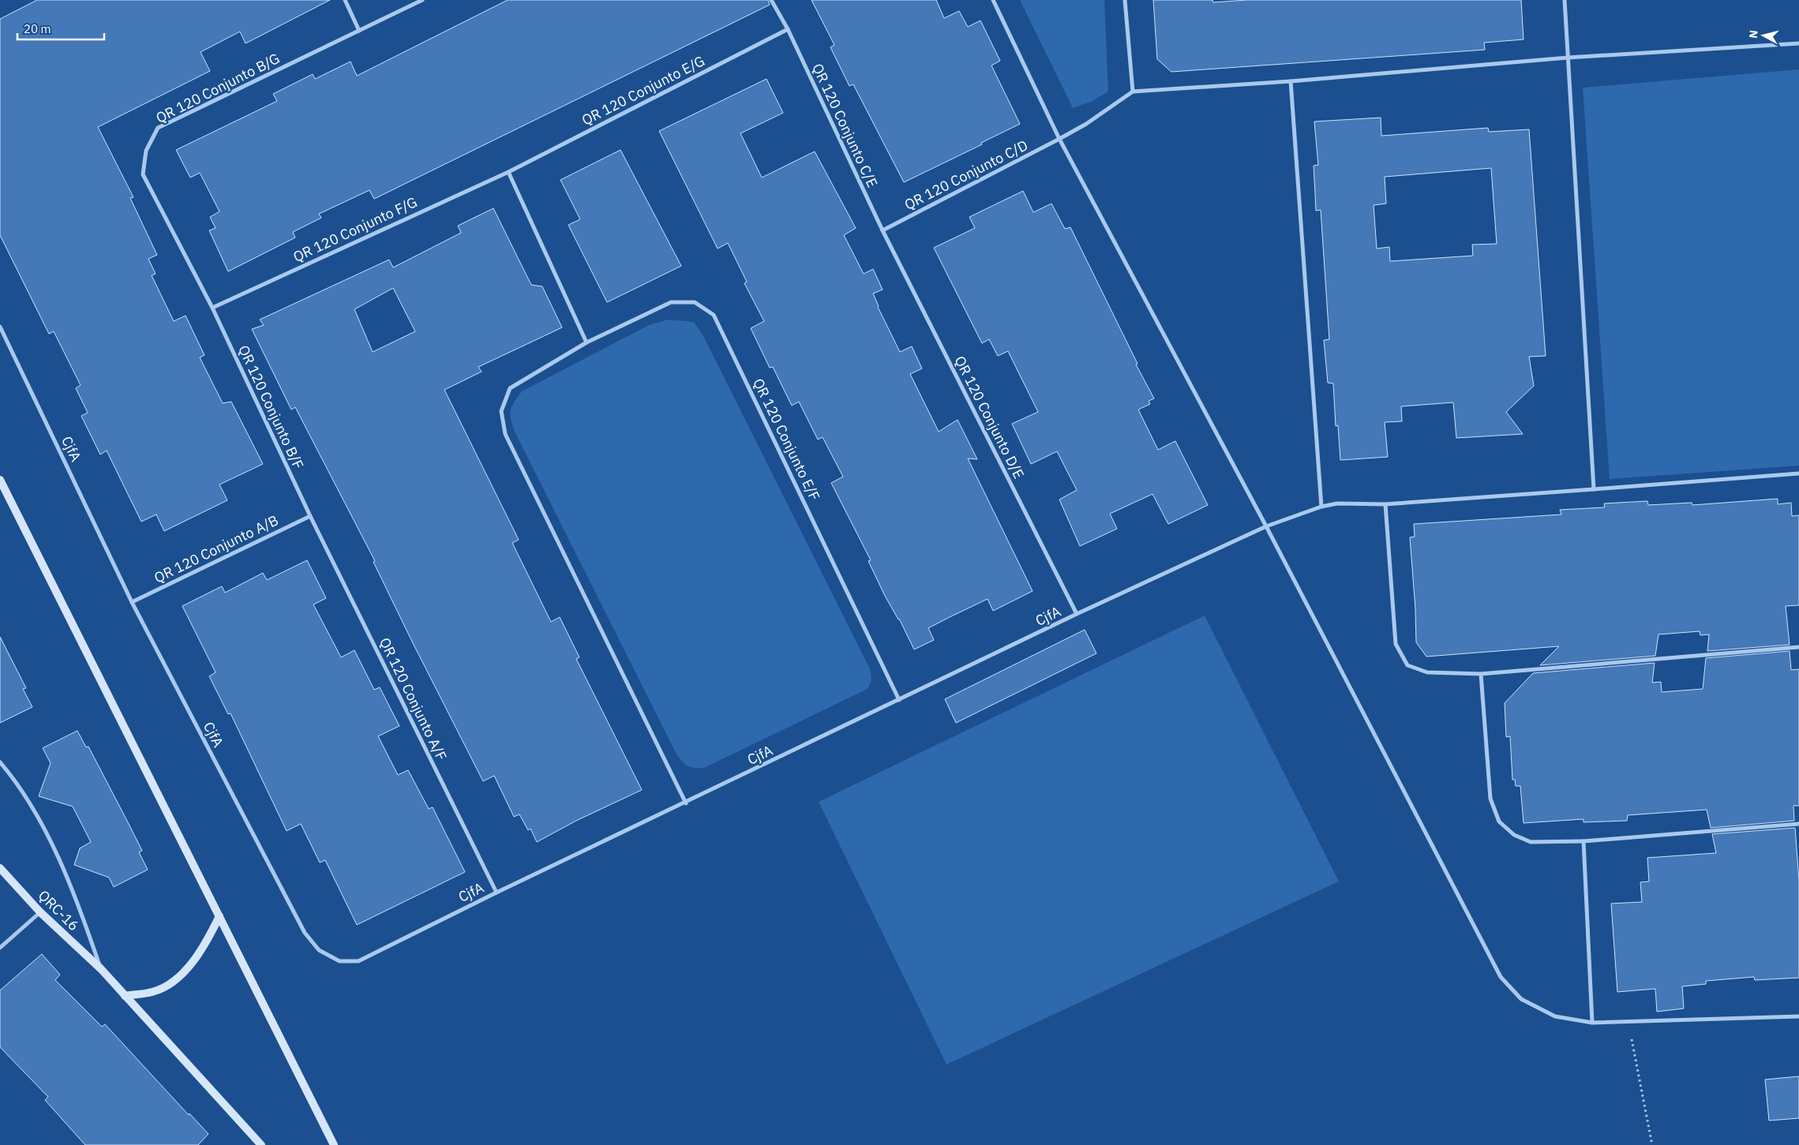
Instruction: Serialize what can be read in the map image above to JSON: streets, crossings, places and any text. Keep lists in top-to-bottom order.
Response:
{
  "streets": {
    "street": [
      "QR 120 Conjunto B/G",
      "QR 120 Conjunto E/G",
      "QR 120 Conjunto C/E",
      "QR 120 Conjunto C/D",
      "QR 120 Conjunto F/G",
      "QR 120 Conjunto B/F",
      "QR 120 Conjunto D/E",
      "QR 120 Conjunto E/F",
      "CjfA",
      "QR 120 Conjunto A/B",
      "QR 120 Conjunto A/F",
      "QRC-16"
    ]
  },
  "crossings": [
    ["QR 120 Conjunto B/G", "QR 120 Conjunto F/G"],
    ["QR 120 Conjunto B/G", "QR 120 Conjunto B/F"],
    ["QR 120 Conjunto E/G", "QR 120 Conjunto C/E"],
    ["QR 120 Conjunto E/G", "QR 120 Conjunto F/G"],
    ["QR 120 Conjunto C/E", "QR 120 Conjunto C/D"],
    ["QR 120 Conjunto C/E", "QR 120 Conjunto D/E"],
    ["QR 120 Conjunto C/D", "QR 120 Conjunto D/E"],
    ["QR 120 Conjunto F/G", "QR 120 Conjunto B/F"],
    ["QR 120 Conjunto B/F", "QR 120 Conjunto A/B"],
    ["QR 120 Conjunto B/F", "QR 120 Conjunto A/F"],
    ["QR 120 Conjunto D/E", "CjfA"],
    ["QR 120 Conjunto E/F", "CjfA"],
    ["CjfA", "QR 120 Conjunto A/B"],
    ["CjfA", "QR 120 Conjunto A/F"],
    ["QR 120 Conjunto A/B", "QR 120 Conjunto A/F"]
  ],
  "scale_bar": "20 m",
  "north": "left"
}
